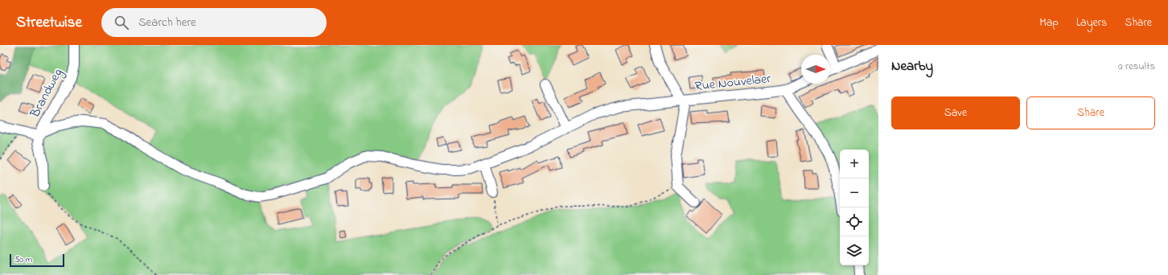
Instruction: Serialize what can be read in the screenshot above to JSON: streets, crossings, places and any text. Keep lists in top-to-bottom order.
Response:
{
  "streets": {
    "street": ["Rue Nouvelaer", "Brandweg"]
  },
  "crossings": [
    ["Rue Nouvelaer", "Brandweg"]
  ],
  "scale_bar": "50 m",
  "north": "right",
  "page": {
    "header": "Streetwise",
    "search": "Search here",
    "nav": ["Map", "Layers", "Share"],
    "heading": ["Nearby", "0 results"],
    "buttons": ["Save", "Share"],
    "map_buttons": ["+", "−"],
    "scale": "50 m"
  }
}
